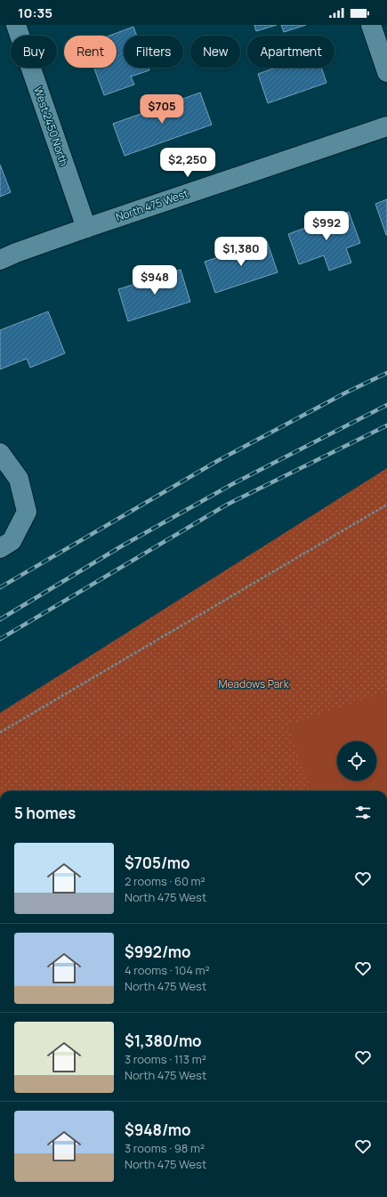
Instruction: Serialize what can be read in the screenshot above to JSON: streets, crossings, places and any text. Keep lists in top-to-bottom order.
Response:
{
  "streets": {
    "street": ["West 2450 North", "North 475 West"]
  },
  "crossings": [
    ["West 2450 North", "North 475 West"]
  ],
  "parks": ["Meadows Park"],
  "page": {
    "status": "10:35",
    "chip": [
      "Buy",
      "Rent",
      "Filters",
      "New",
      "Apartment"
    ],
    "price": [
      "$705",
      "$2,250",
      "$992",
      "$1,380",
      "$948"
    ],
    "heading": "5 homes",
    "list": [
      {
        "name": "$705/mo",
        "note": "2 rooms · 60 m² · North 475 West"
      },
      {
        "name": "$992/mo",
        "note": "4 rooms · 104 m² · North 475 West"
      },
      {
        "name": "$1,380/mo",
        "note": "3 rooms · 113 m² · North 475 West"
      },
      {
        "name": "$948/mo",
        "note": "3 rooms · 98 m² · North 475 West"
      }
    ]
  }
}
